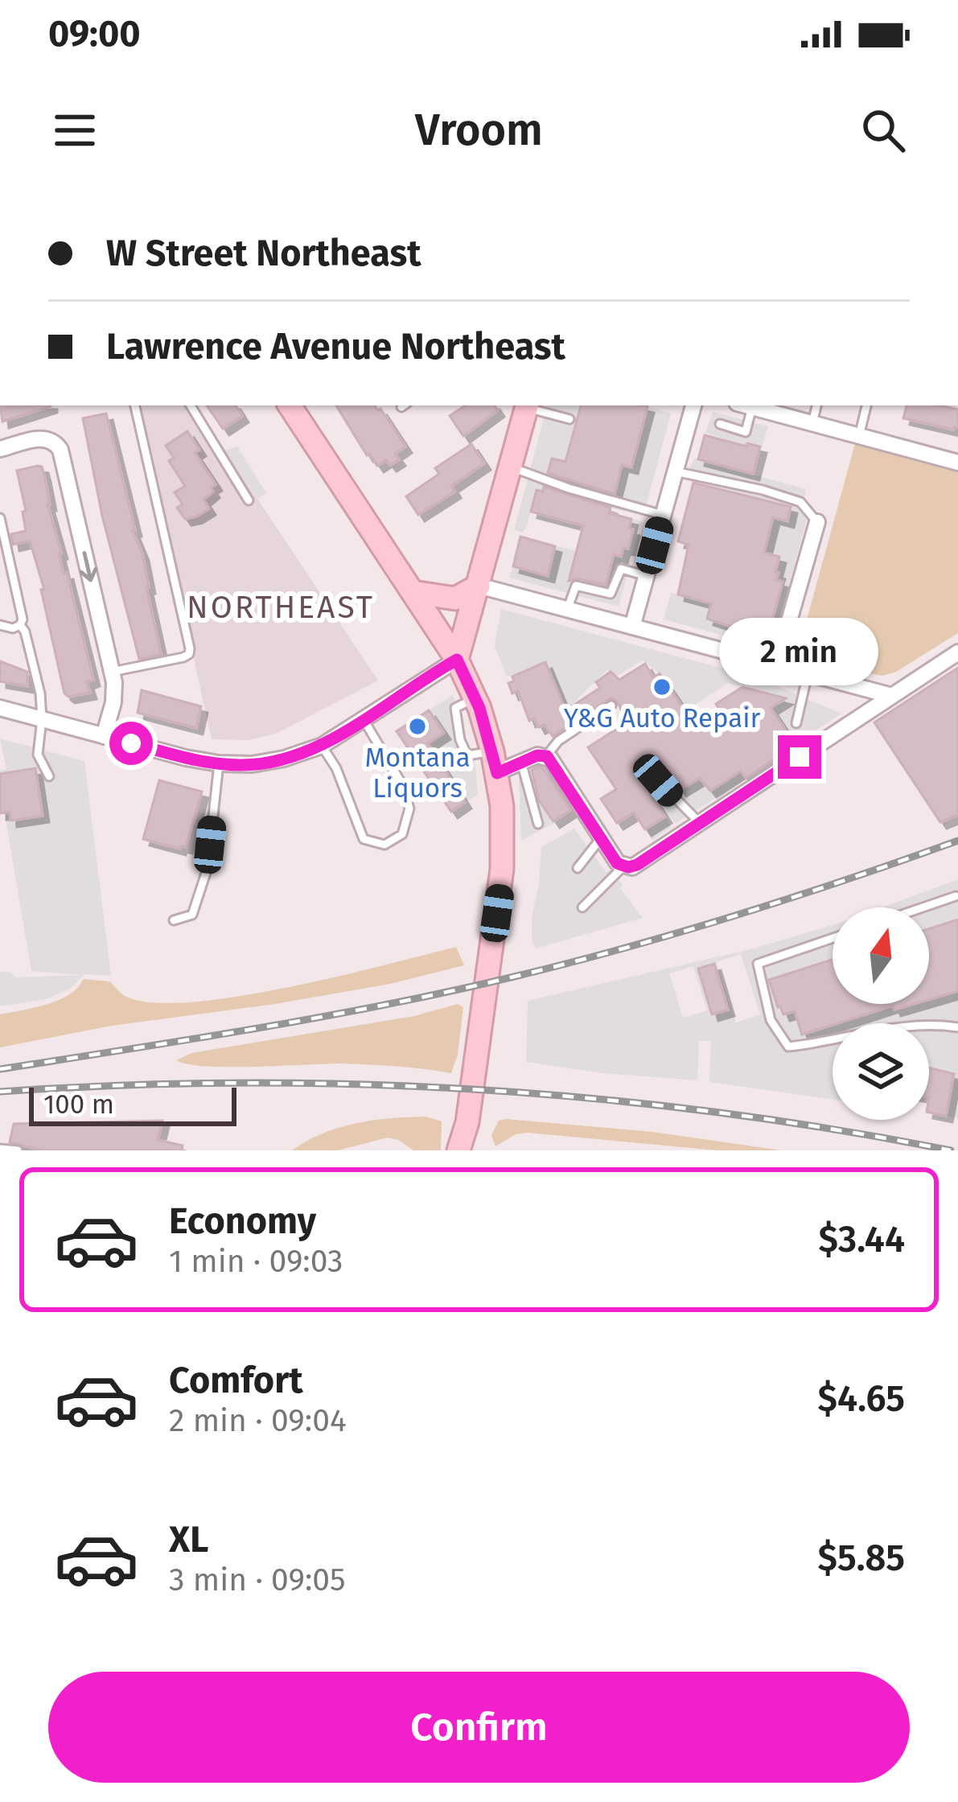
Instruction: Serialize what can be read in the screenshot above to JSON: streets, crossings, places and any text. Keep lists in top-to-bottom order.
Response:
{
  "districts": ["NORTHEAST"],
  "places": ["Y&G Auto Repair", "Montana Liquors"],
  "scale_bar": "100 m",
  "north": "top",
  "page": {
    "status": "09:00",
    "header": "Vroom",
    "banner": ["W Street Northeast", "Lawrence Avenue Northeast"],
    "bubble": "2 min",
    "scale": "100 m",
    "list": [
      {
        "name": "Economy",
        "note": "1 min · 09:03",
        "value": "$3.44"
      },
      {
        "name": "Comfort",
        "note": "2 min · 09:04",
        "value": "$4.65"
      },
      {
        "name": "XL",
        "note": "3 min · 09:05",
        "value": "$5.85"
      }
    ],
    "buttons": "Confirm"
  }
}
